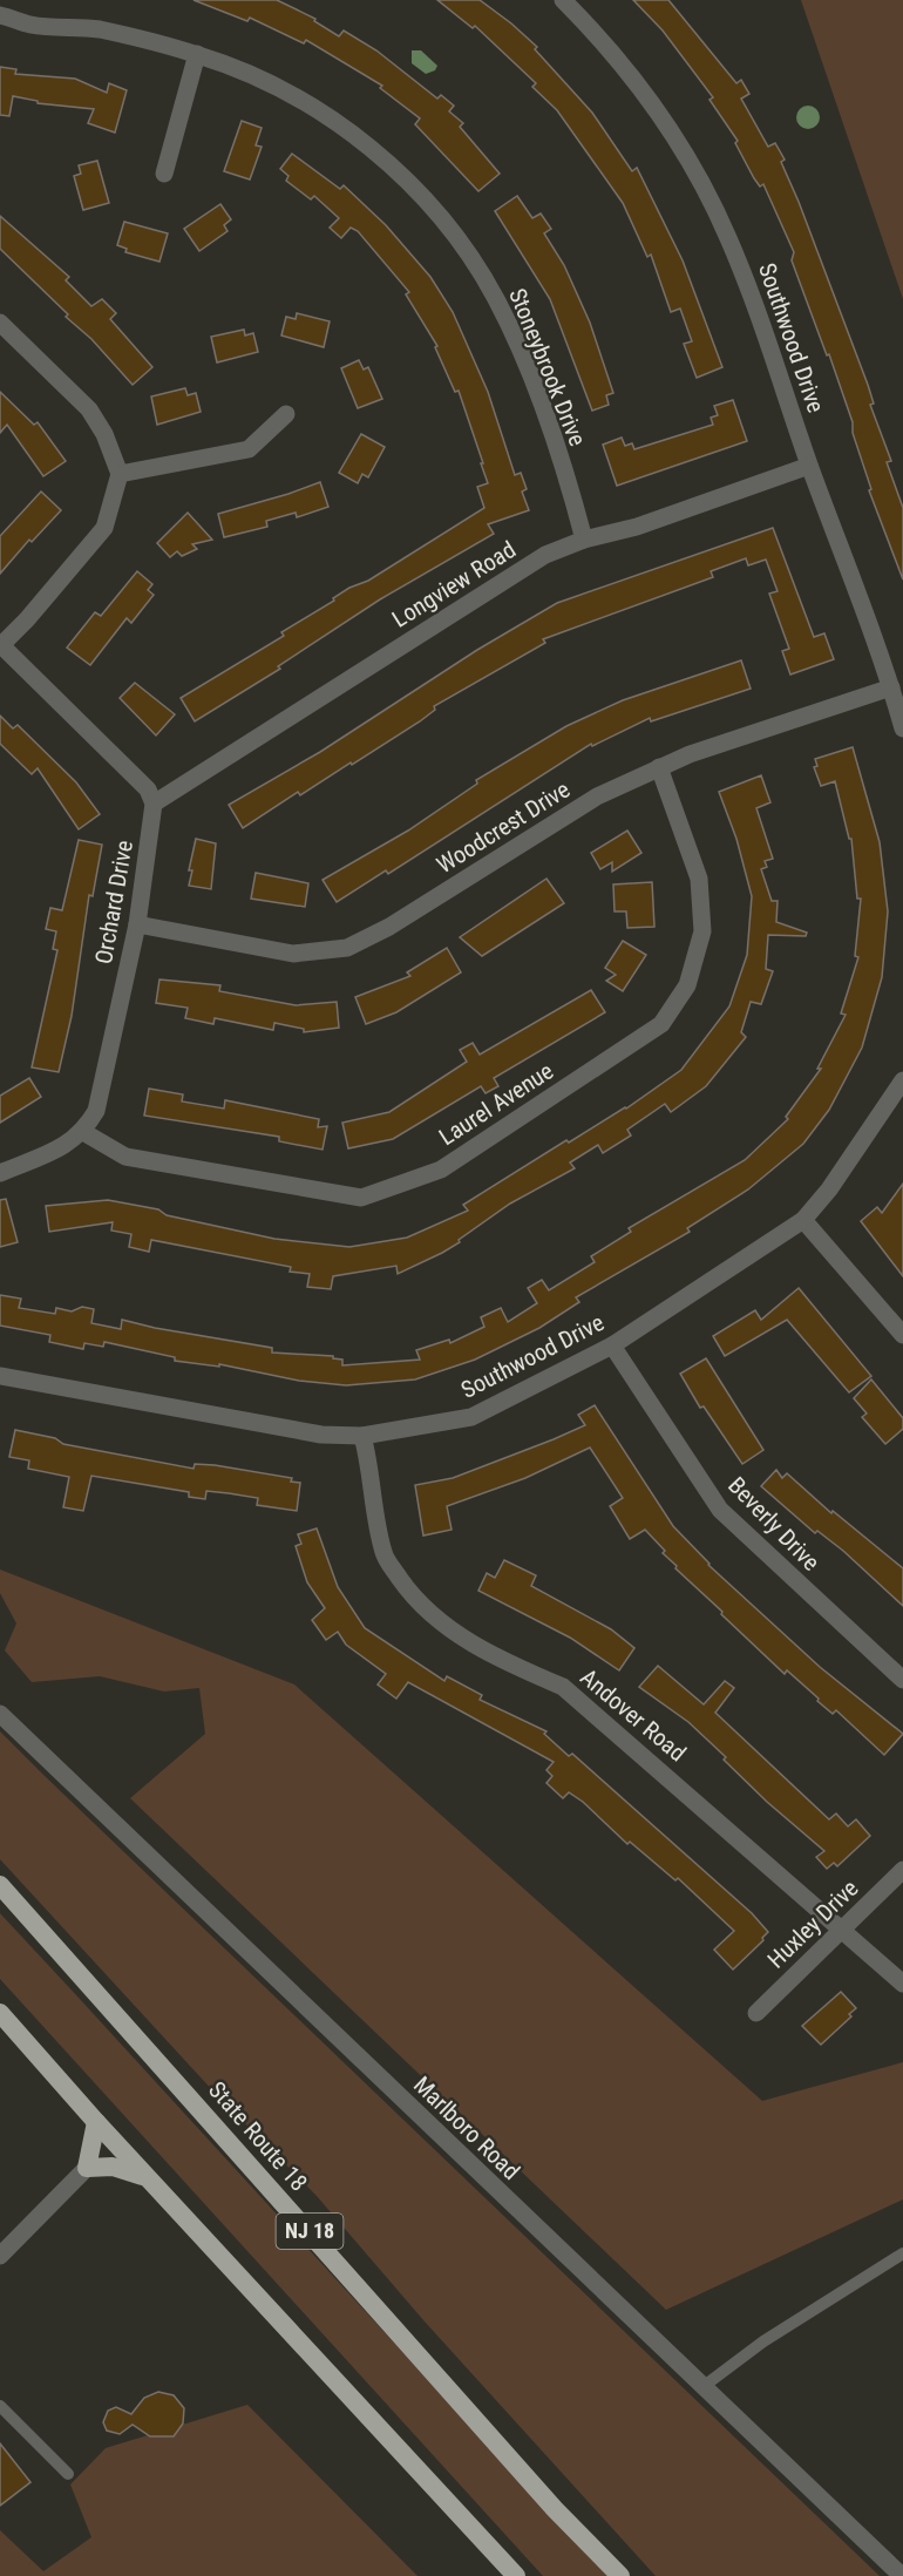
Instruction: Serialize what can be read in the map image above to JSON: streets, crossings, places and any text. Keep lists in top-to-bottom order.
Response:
{
  "streets": {
    "highway": ["State Route 18", "NJ 18"],
    "street": [
      "Southwood Drive",
      "Stoneybrook Drive",
      "Longview Road",
      "Woodcrest Drive",
      "Orchard Drive",
      "Laurel Avenue",
      "Beverly Drive",
      "Andover Road",
      "Huxley Drive",
      "Marlboro Road"
    ]
  },
  "crossings": [
    ["Southwood Drive", "Longview Road"],
    ["Southwood Drive", "Woodcrest Drive"],
    ["Southwood Drive", "Beverly Drive"],
    ["Southwood Drive", "Andover Road"],
    ["Stoneybrook Drive", "Longview Road"],
    ["Longview Road", "Orchard Drive"],
    ["Woodcrest Drive", "Orchard Drive"],
    ["Woodcrest Drive", "Laurel Avenue"],
    ["Orchard Drive", "Laurel Avenue"],
    ["Andover Road", "Huxley Drive"]
  ]
}
